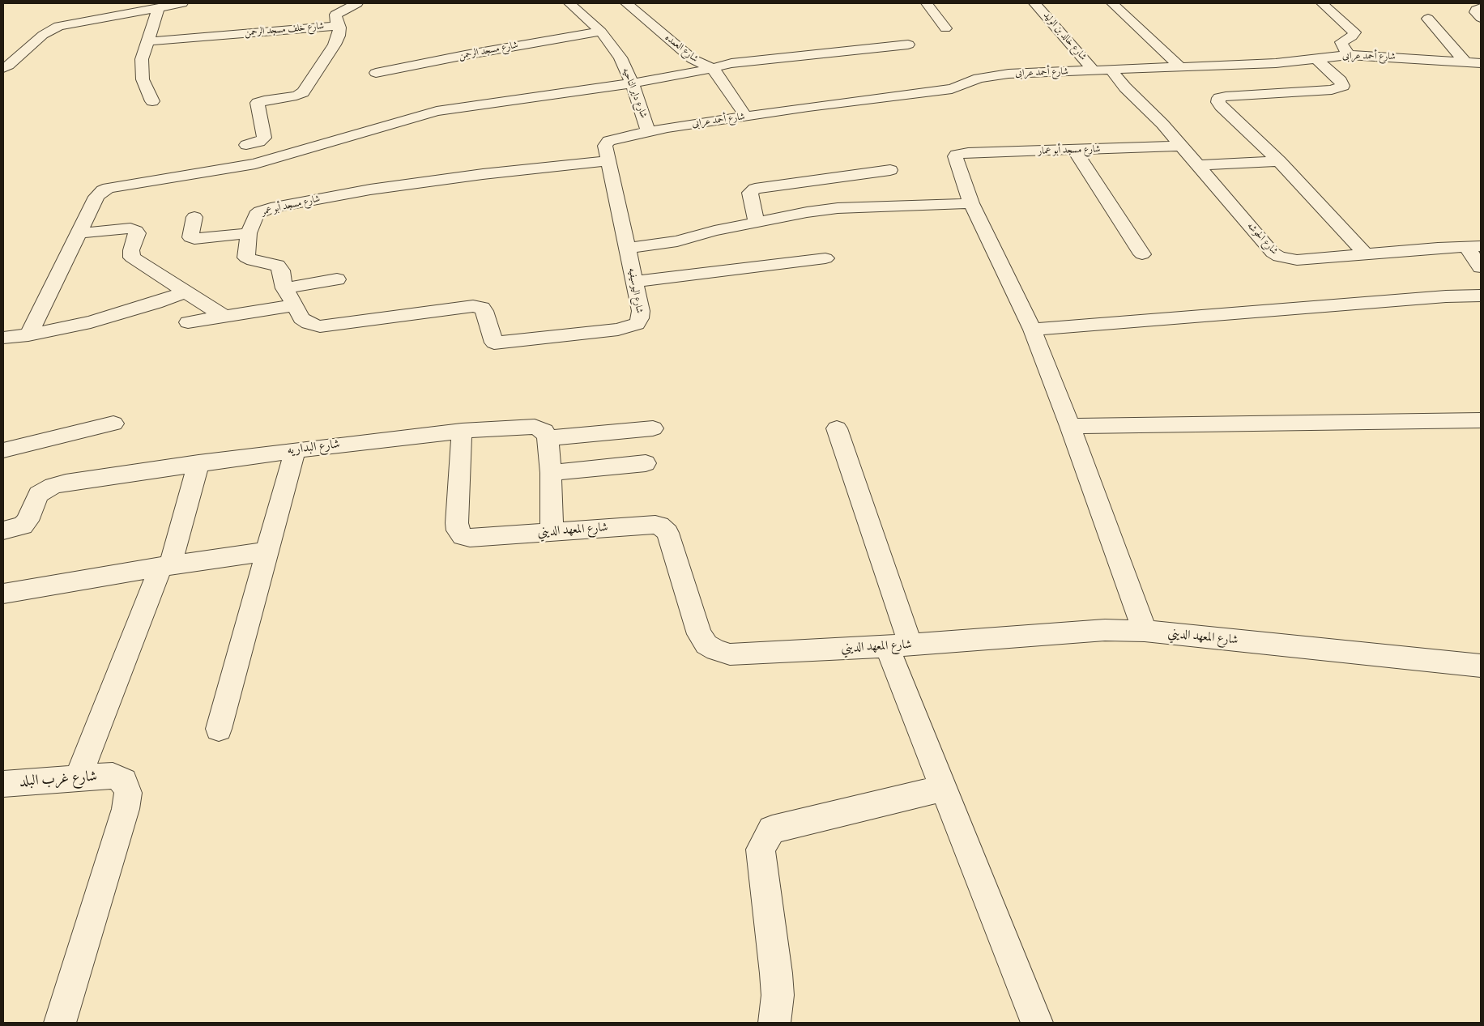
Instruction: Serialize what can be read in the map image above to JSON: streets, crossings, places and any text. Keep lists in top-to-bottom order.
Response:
{
  "streets": {
    "street": [
      "شارع خلف مسجد الرحمن",
      "شارع خالد بن الوليد",
      "شارع العمده",
      "شارع مسجد الرحمن",
      "شارع أحمد عرابى",
      "شارع داير الناحيه",
      "شارع مسجد أبو عمار",
      "شارع مسجد أبو عمر",
      "شارع الحوشه",
      "شارع اليوسيفيه",
      "شارع البداريه",
      "شارع المعهد الديني",
      "شارع غرب البلد"
    ]
  },
  "crossings": [
    ["شارع خالد بن الوليد", "شارع أحمد عرابى"],
    ["شارع العمده", "شارع أحمد عرابى"],
    ["شارع مسجد الرحمن", "شارع داير الناحيه"],
    ["شارع أحمد عرابى", "شارع داير الناحيه"],
    ["شارع أحمد عرابى", "شارع الحوشه"],
    ["شارع أحمد عرابى", "شارع اليوسيفيه"],
    ["شارع مسجد أبو عمار", "شارع الحوشه"],
    ["شارع مسجد أبو عمر", "شارع اليوسيفيه"],
    ["شارع البداريه", "شارع المعهد الديني"]
  ]
}
